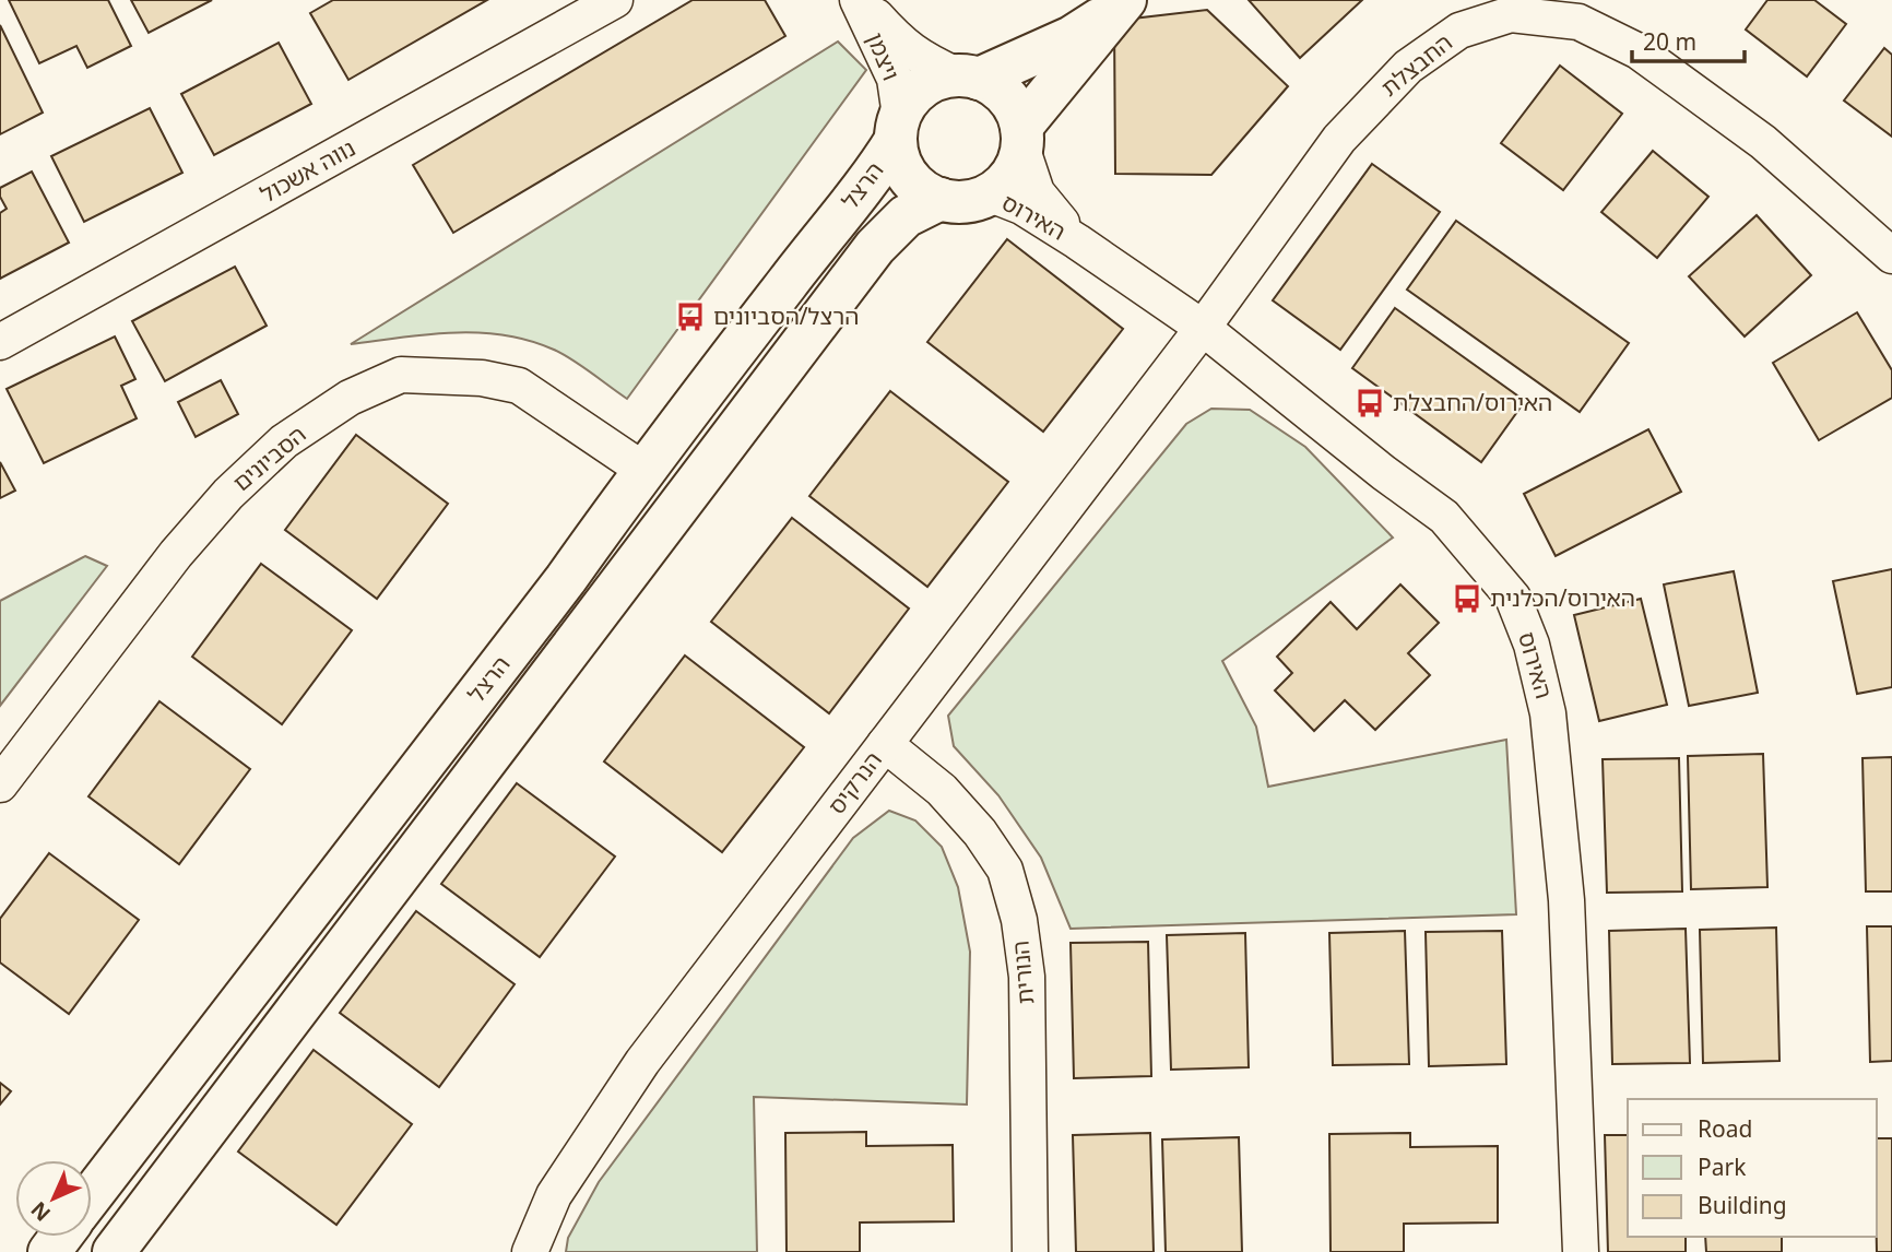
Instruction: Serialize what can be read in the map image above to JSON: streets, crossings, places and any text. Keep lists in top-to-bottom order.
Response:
{
  "streets": {
    "street": [
      "ויצמן",
      "החבצלת",
      "נווה אשכול",
      "הרצל",
      "האירוס",
      "הסביונים",
      "הנרקיס",
      "הנורית"
    ]
  },
  "crossings": [
    ["ויצמן", "הרצל"],
    ["ויצמן", "האירוס"],
    ["החבצלת", "האירוס"],
    ["החבצלת", "הנרקיס"],
    ["הרצל", "האירוס"],
    ["הרצל", "הסביונים"],
    ["האירוס", "הנרקיס"],
    ["הנרקיס", "הנורית"]
  ],
  "places": {
    "bus stop": ["הרצל/הסביונים", "האירוס/החבצלת", "האירוס/הכלנית"]
  },
  "legend": ["Road", "Park", "Building"],
  "scale_bar": "20 m",
  "north": "bottom left"
}
